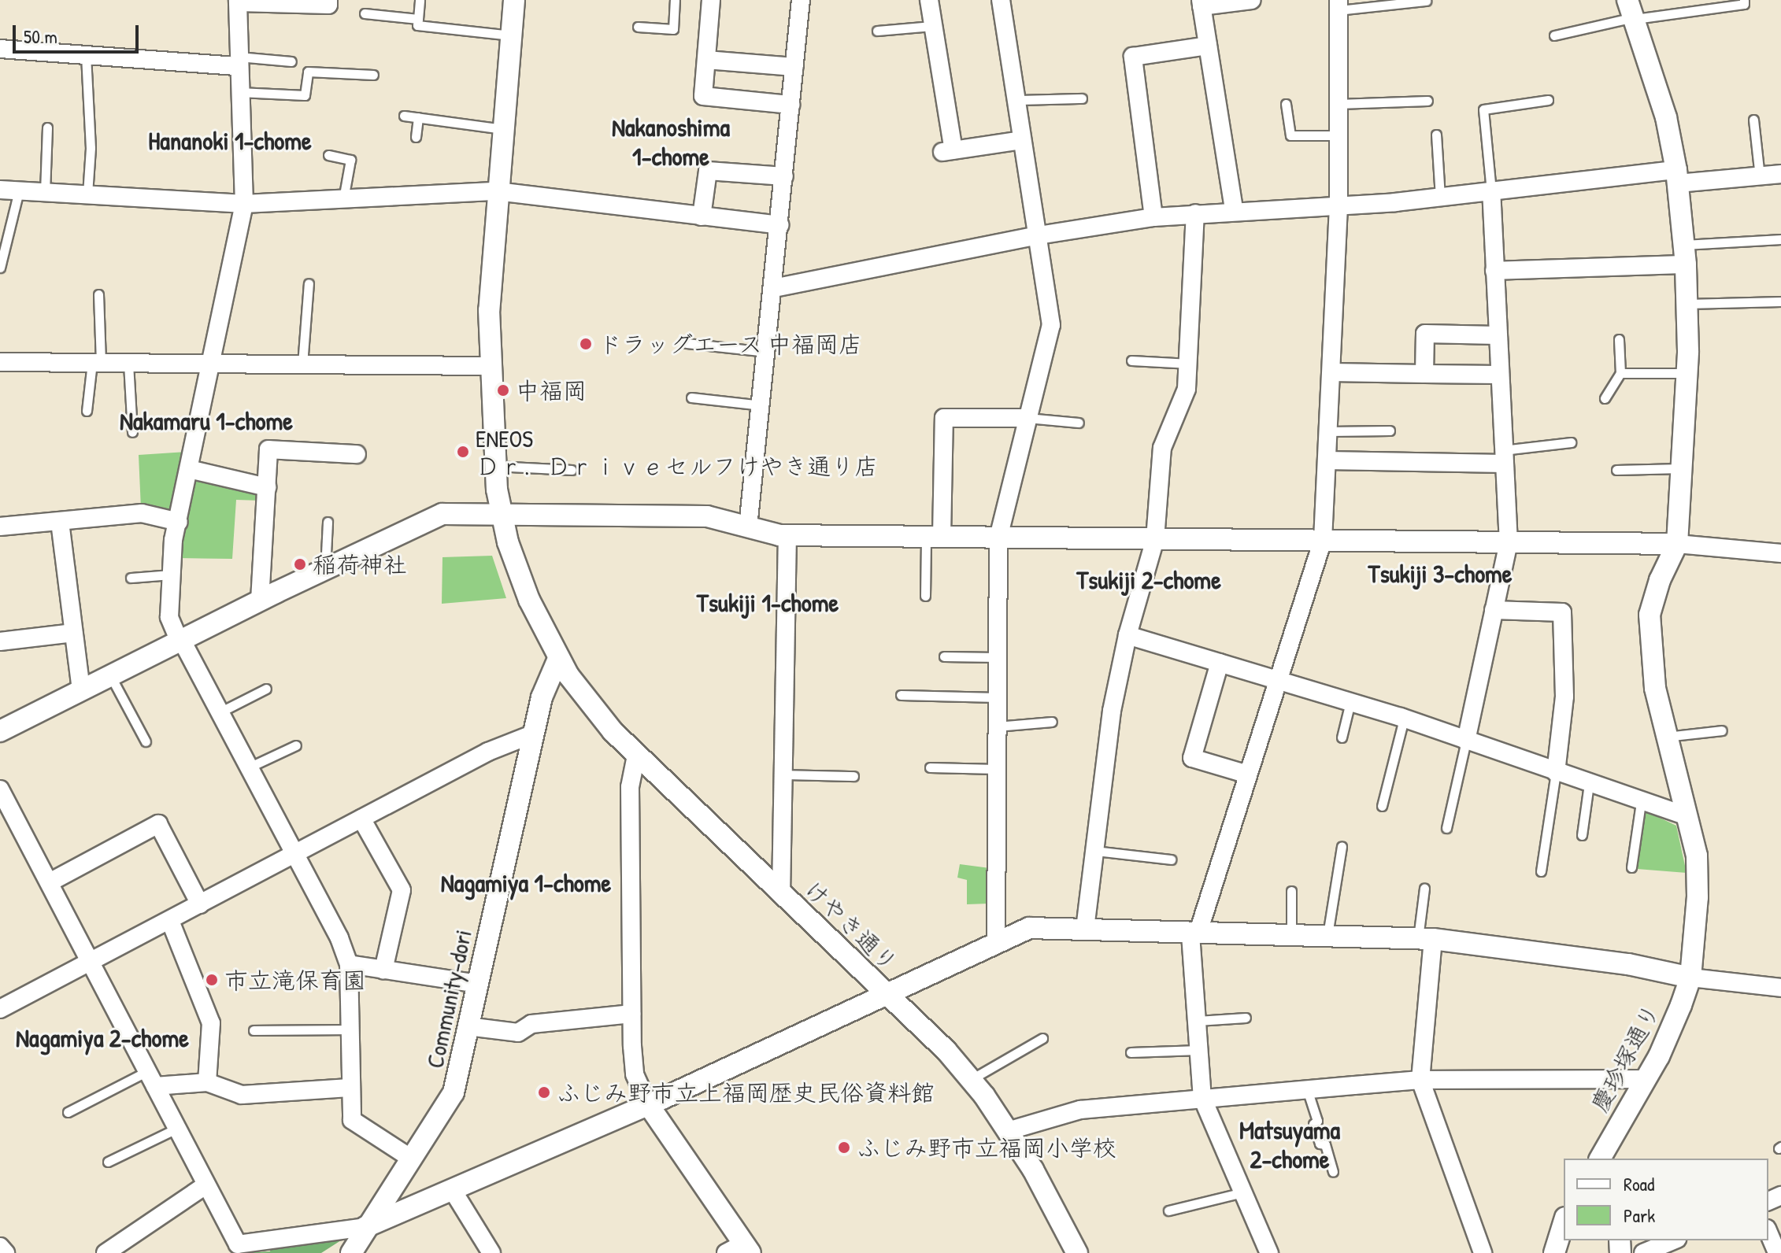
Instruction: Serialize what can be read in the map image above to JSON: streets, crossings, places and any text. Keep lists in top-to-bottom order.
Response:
{
  "streets": {
    "street": ["けやき通り", "Community-dori", "慶珍塚通り"]
  },
  "crossings": [
    ["けやき通り", "Community-dori"]
  ],
  "districts": [
    "Nakanoshima 1-chome",
    "Hananoki 1-chome",
    "Nakamaru 1-chome",
    "Tsukiji 3-chome",
    "Tsukiji 2-chome",
    "Tsukiji 1-chome",
    "Nagamiya 1-chome",
    "Nagamiya 2-chome",
    "Matsuyama 2-chome"
  ],
  "places": [
    "ドラッグエース 中福岡店",
    "中福岡",
    "ENEOS Ｄｒ．Ｄｒｉｖｅセルフけやき通り店",
    "稲荷神社",
    "市立滝保育園",
    "ふじみ野市立上福岡歴史民俗資料館",
    "ふじみ野市立福岡小学校"
  ],
  "legend": ["Road", "Park"],
  "scale_bar": "50 m"
}
